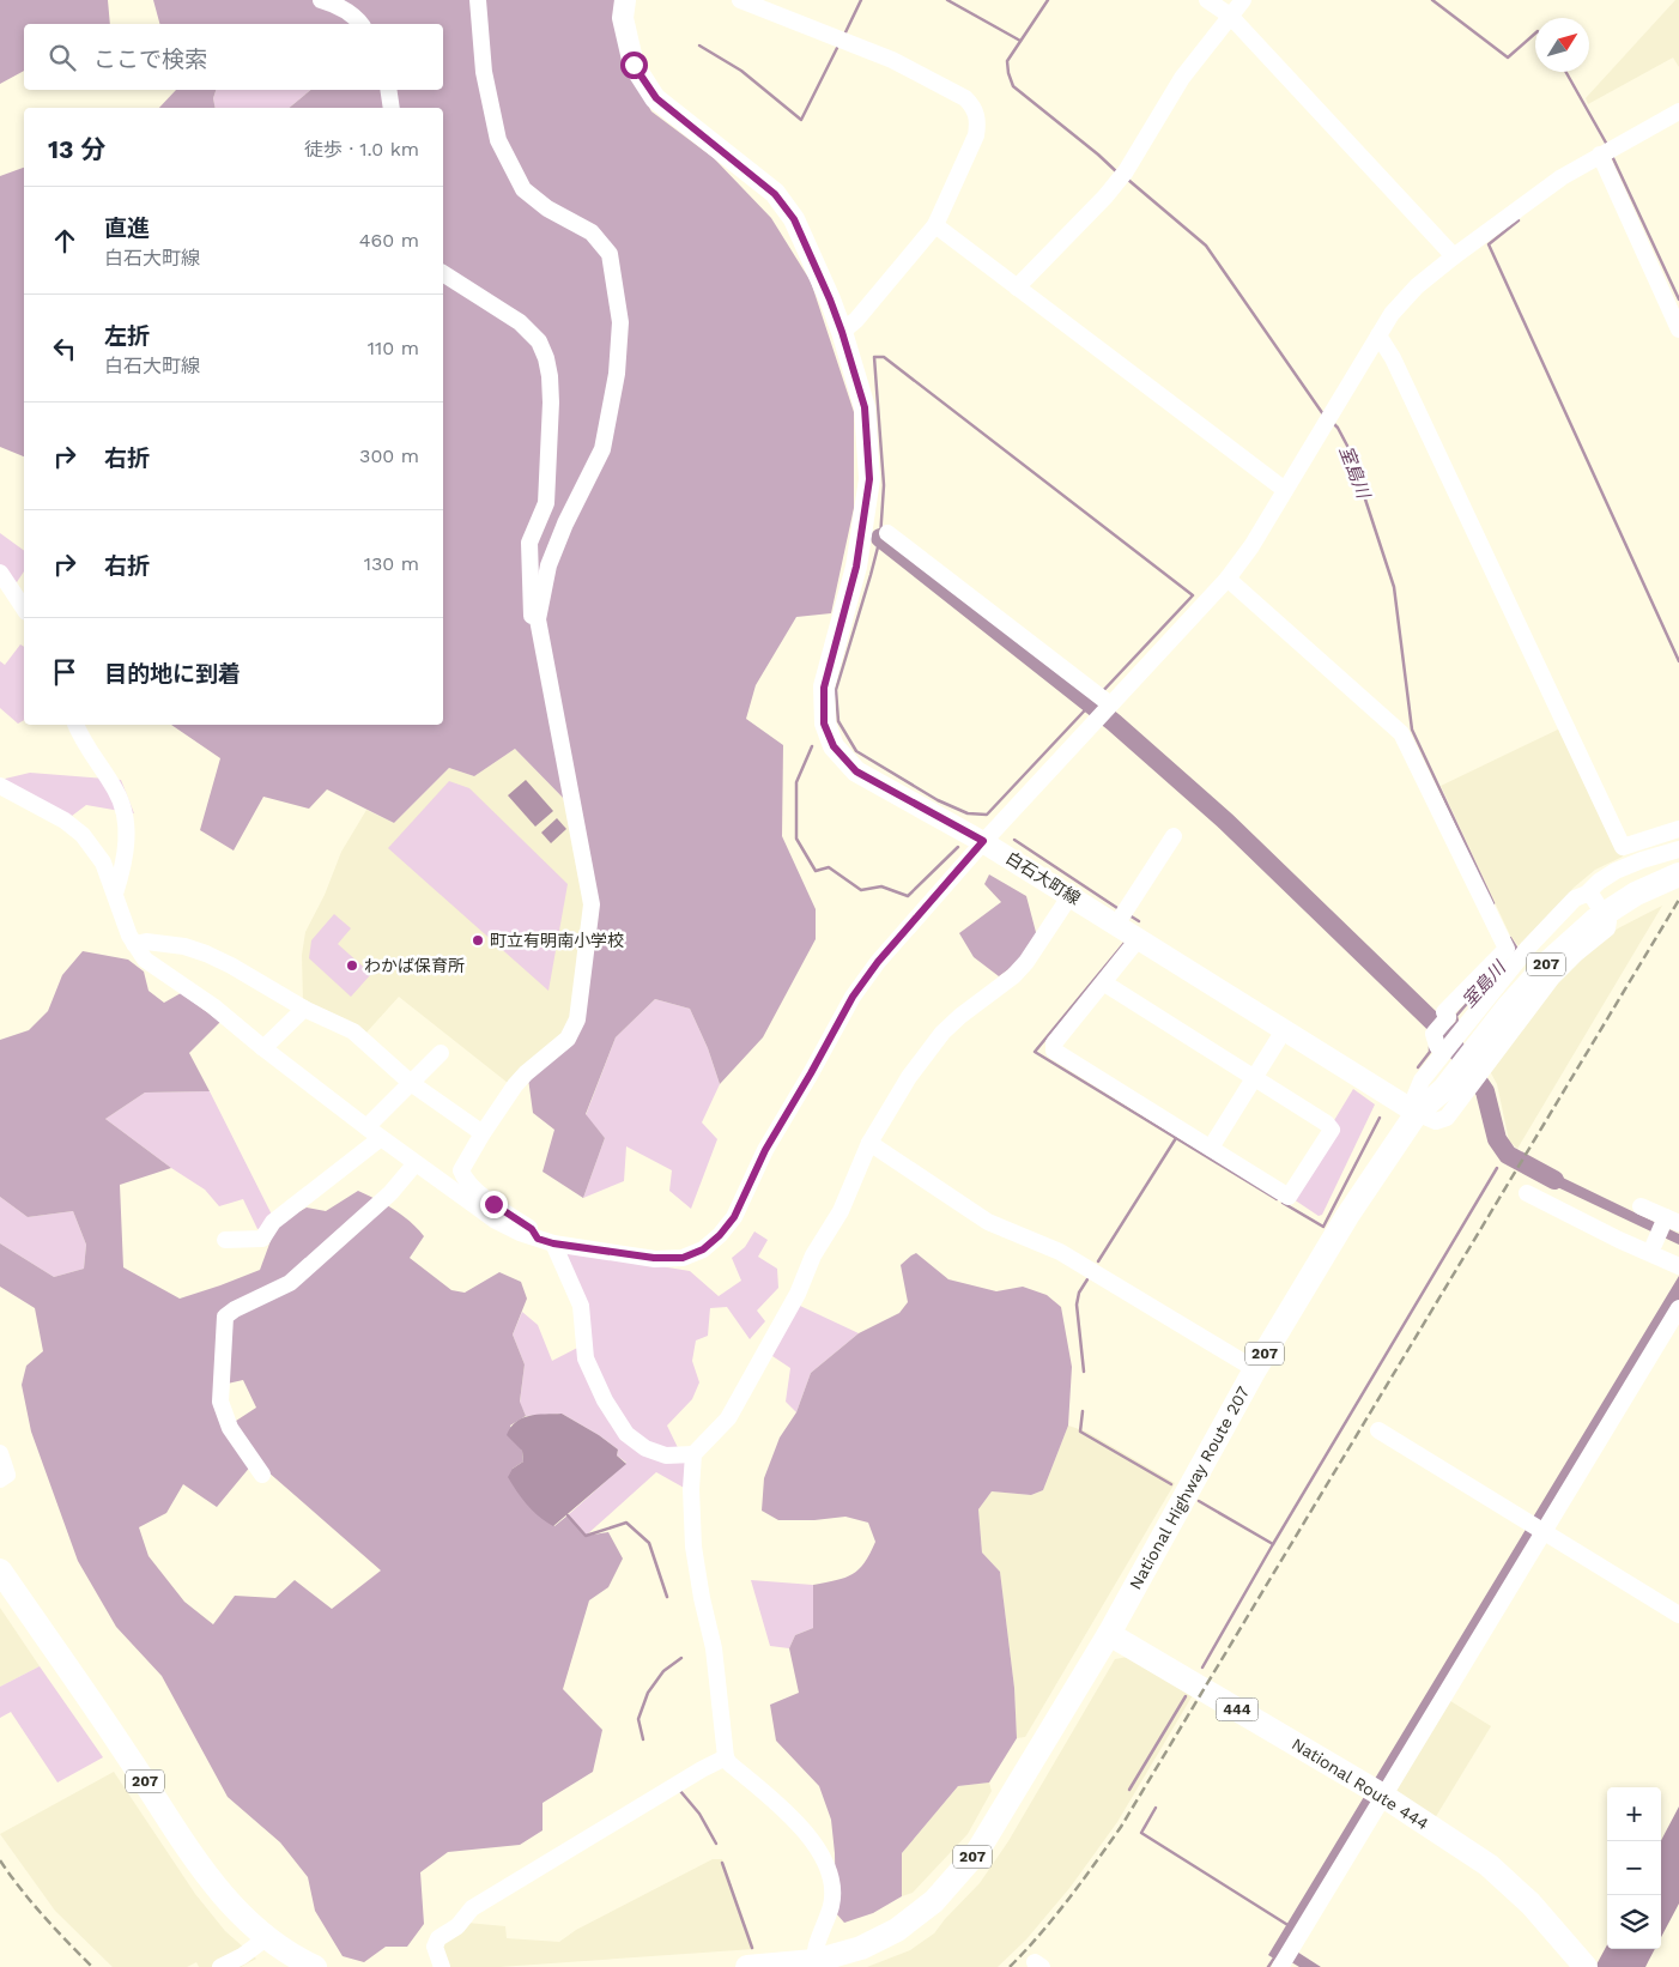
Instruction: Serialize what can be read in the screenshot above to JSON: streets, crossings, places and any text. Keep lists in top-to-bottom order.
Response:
{
  "streets": {
    "highway": [
      "207",
      "National Highway Route 207",
      "444",
      "National Route 444"
    ],
    "main road": ["白石大町線"]
  },
  "crossings": [
    ["白石大町線", "National Highway Route 207"],
    ["National Highway Route 207", "National Route 444"]
  ],
  "water": ["室島川"],
  "places": ["町立有明南小学校", "わかば保育所"],
  "north": "top right",
  "page": {
    "search": "ここで検索",
    "heading": ["13 分", "徒歩 · 1.0 km"],
    "list": [
      ["直進", "白石大町線", "460 m"],
      ["左折", "白石大町線", "110 m"],
      ["右折", "300 m"],
      ["右折", "130 m"],
      "目的地に到着"
    ],
    "map_buttons": ["+", "−"]
  }
}
